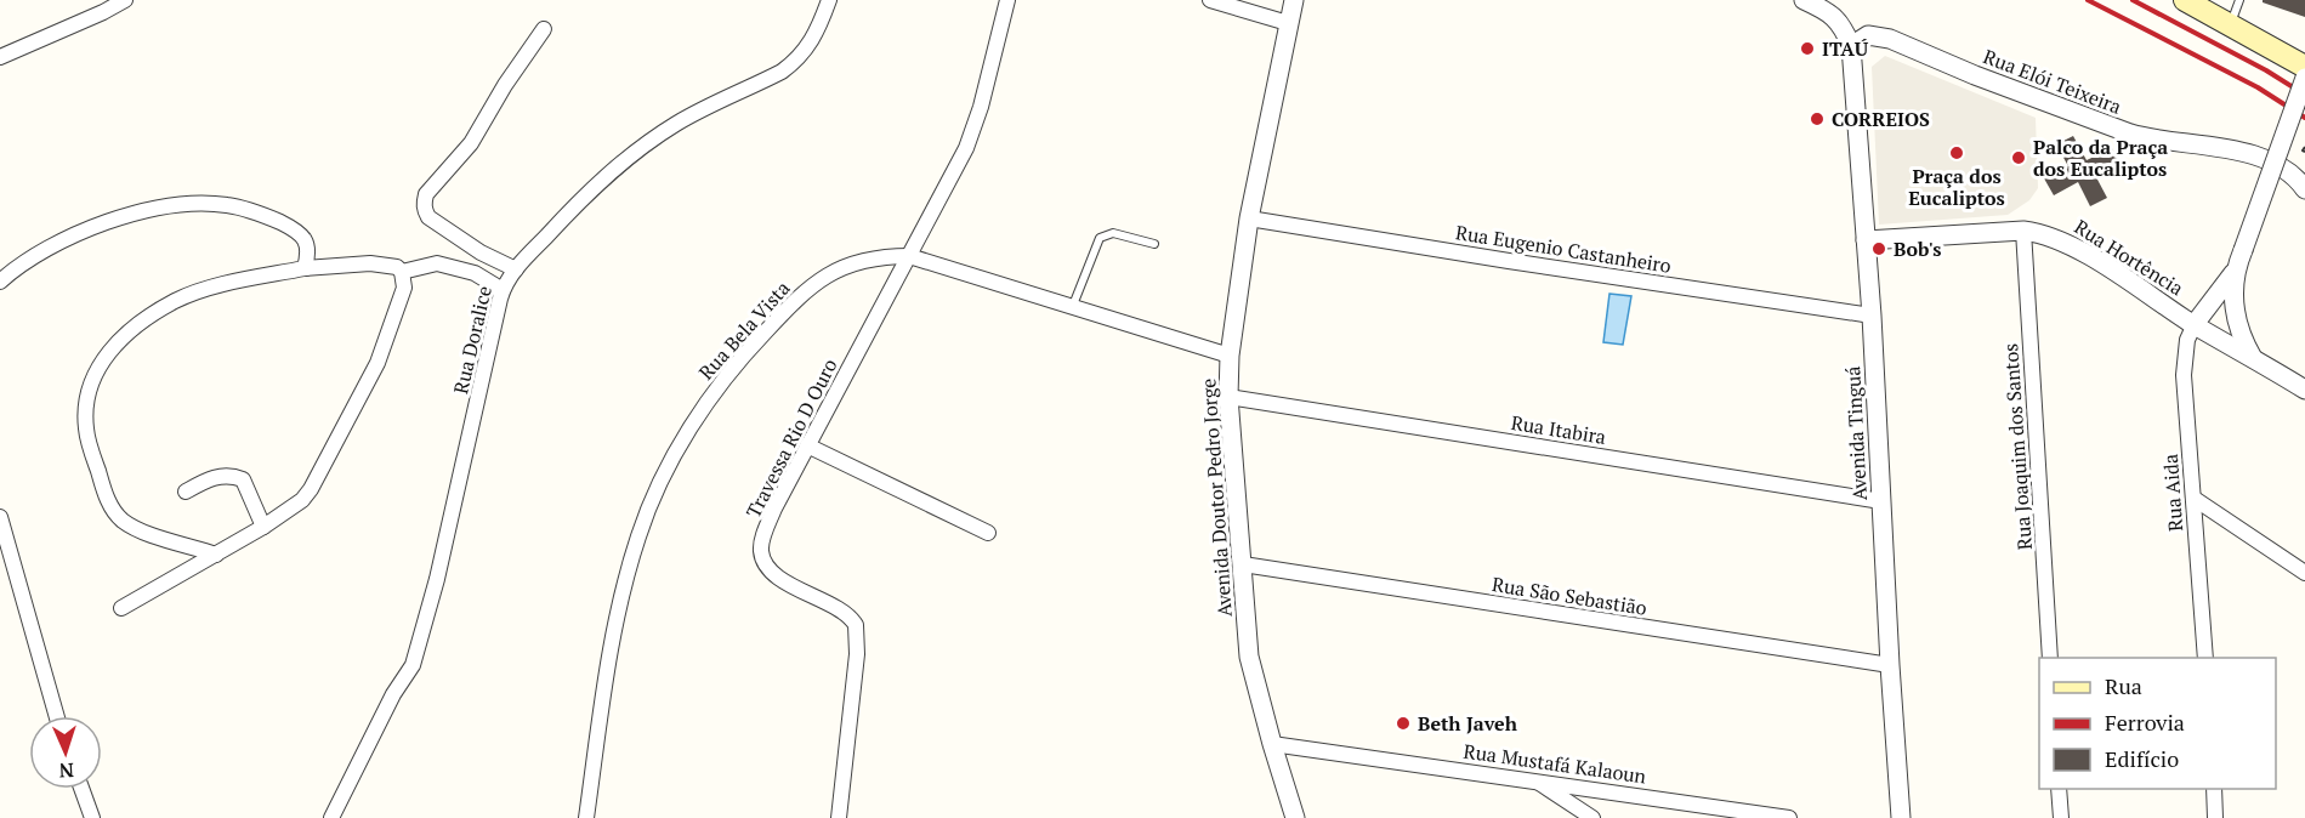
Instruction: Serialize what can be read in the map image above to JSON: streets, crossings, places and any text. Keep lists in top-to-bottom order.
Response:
{
  "streets": {
    "street": [
      "Rua Elói Teixeira",
      "Rua Eugenio Castanheiro",
      "Rua Hortência",
      "Rua Bela Vista",
      "Rua Doralice",
      "Rua Itabira",
      "Avenida Tinguá",
      "Travessa Rio D Ouro",
      "Rua Joaquim dos Santos",
      "Rua Aida",
      "Avenida Doutor Pedro Jorge",
      "Rua São Sebastião",
      "Rua Mustafá Kalaoun"
    ]
  },
  "crossings": [
    ["Rua Elói Teixeira", "Avenida Tinguá"],
    ["Rua Eugenio Castanheiro", "Avenida Tinguá"],
    ["Rua Eugenio Castanheiro", "Avenida Doutor Pedro Jorge"],
    ["Rua Hortência", "Avenida Tinguá"],
    ["Rua Hortência", "Rua Joaquim dos Santos"],
    ["Rua Hortência", "Rua Aida"],
    ["Rua Bela Vista", "Travessa Rio D Ouro"],
    ["Rua Bela Vista", "Avenida Doutor Pedro Jorge"],
    ["Rua Itabira", "Avenida Tinguá"],
    ["Rua Itabira", "Avenida Doutor Pedro Jorge"],
    ["Avenida Tinguá", "Rua São Sebastião"],
    ["Avenida Doutor Pedro Jorge", "Rua São Sebastião"],
    ["Avenida Doutor Pedro Jorge", "Rua Mustafá Kalaoun"]
  ],
  "places": [
    "ITAÚ",
    "CORREIOS",
    "Praça dos Eucaliptos",
    "Palco da Praça dos Eucaliptos",
    "Bob's",
    "Beth Javeh"
  ],
  "legend": ["Rua", "Ferrovia", "Edifício"],
  "north": "bottom"
}
